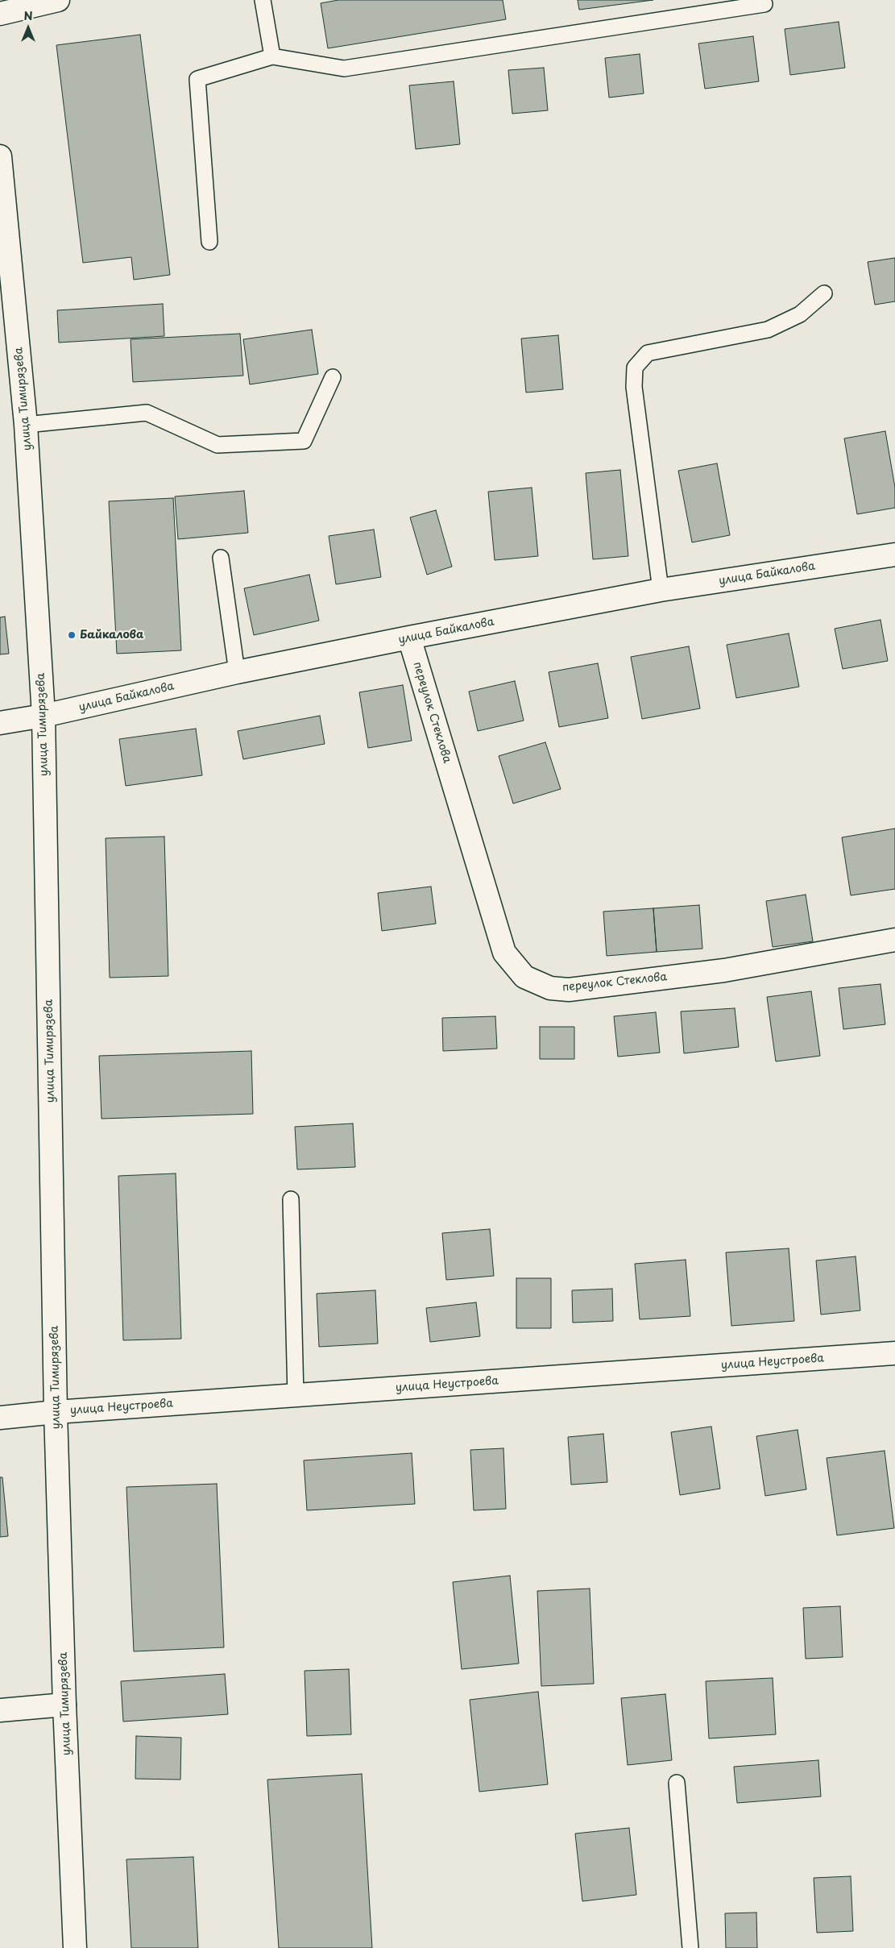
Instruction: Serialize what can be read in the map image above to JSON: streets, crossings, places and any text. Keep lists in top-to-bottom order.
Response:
{
  "streets": {
    "street": [
      "улица Тимирязева",
      "улица Байкалова",
      "переулок Стеклова",
      "улица Неустроева"
    ]
  },
  "crossings": [
    ["улица Тимирязева", "улица Байкалова"],
    ["улица Тимирязева", "улица Неустроева"],
    ["улица Байкалова", "переулок Стеклова"]
  ],
  "places": ["Байкалова"],
  "north": "top"
}
